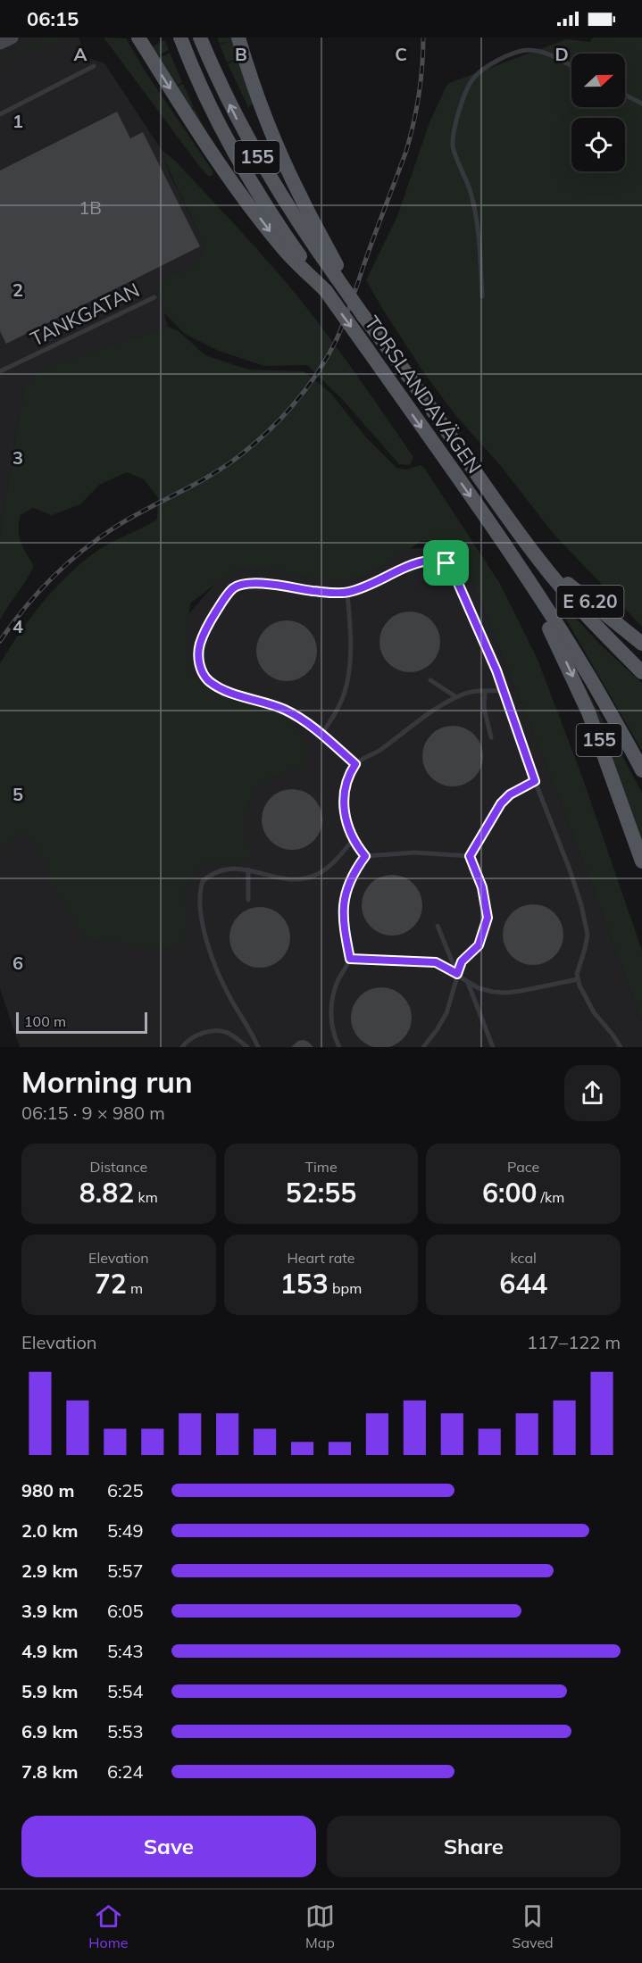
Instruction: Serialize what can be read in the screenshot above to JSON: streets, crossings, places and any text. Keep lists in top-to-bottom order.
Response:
{
  "streets": {
    "main road": ["155", "TORSLANDAVÄGEN", "E 6.20"],
    "lane": ["TANKGATAN"]
  },
  "crossings": [
    ["155", "TORSLANDAVÄGEN"],
    ["TORSLANDAVÄGEN", "E 6.20"]
  ],
  "house_numbers": ["1B"],
  "scale_bar": "100 m",
  "north": "right",
  "page": {
    "status": "06:15",
    "scale": "100 m",
    "heading": ["Morning run", "06:15 · 9 × 980 m"],
    "stats": [
      ["Distance", "8.82 km"],
      ["Time", "52:55"],
      ["Pace", "6:00 /km"],
      ["Elevation", "72 m"],
      ["Heart rate", "153 bpm"],
      ["kcal", "644"]
    ],
    "chart": ["Elevation", "117–122 m"],
    "list": [
      {
        "name": "980 m",
        "note": "6:25"
      },
      {
        "name": "2.0 km",
        "note": "5:49"
      },
      {
        "name": "2.9 km",
        "note": "5:57"
      },
      {
        "name": "3.9 km",
        "note": "6:05"
      },
      {
        "name": "4.9 km",
        "note": "5:43"
      },
      {
        "name": "5.9 km",
        "note": "5:54"
      },
      {
        "name": "6.9 km",
        "note": "5:53"
      },
      {
        "name": "7.8 km",
        "note": "6:24"
      }
    ],
    "buttons": ["Save", "Share"],
    "tabs": ["Home", "Map", "Saved"]
  },
  "grid": {
    "columns": [
      "A",
      "B",
      "C",
      "D"
    ],
    "rows": [
      "1",
      "2",
      "3",
      "4",
      "5",
      "6"
    ]
  }
}
